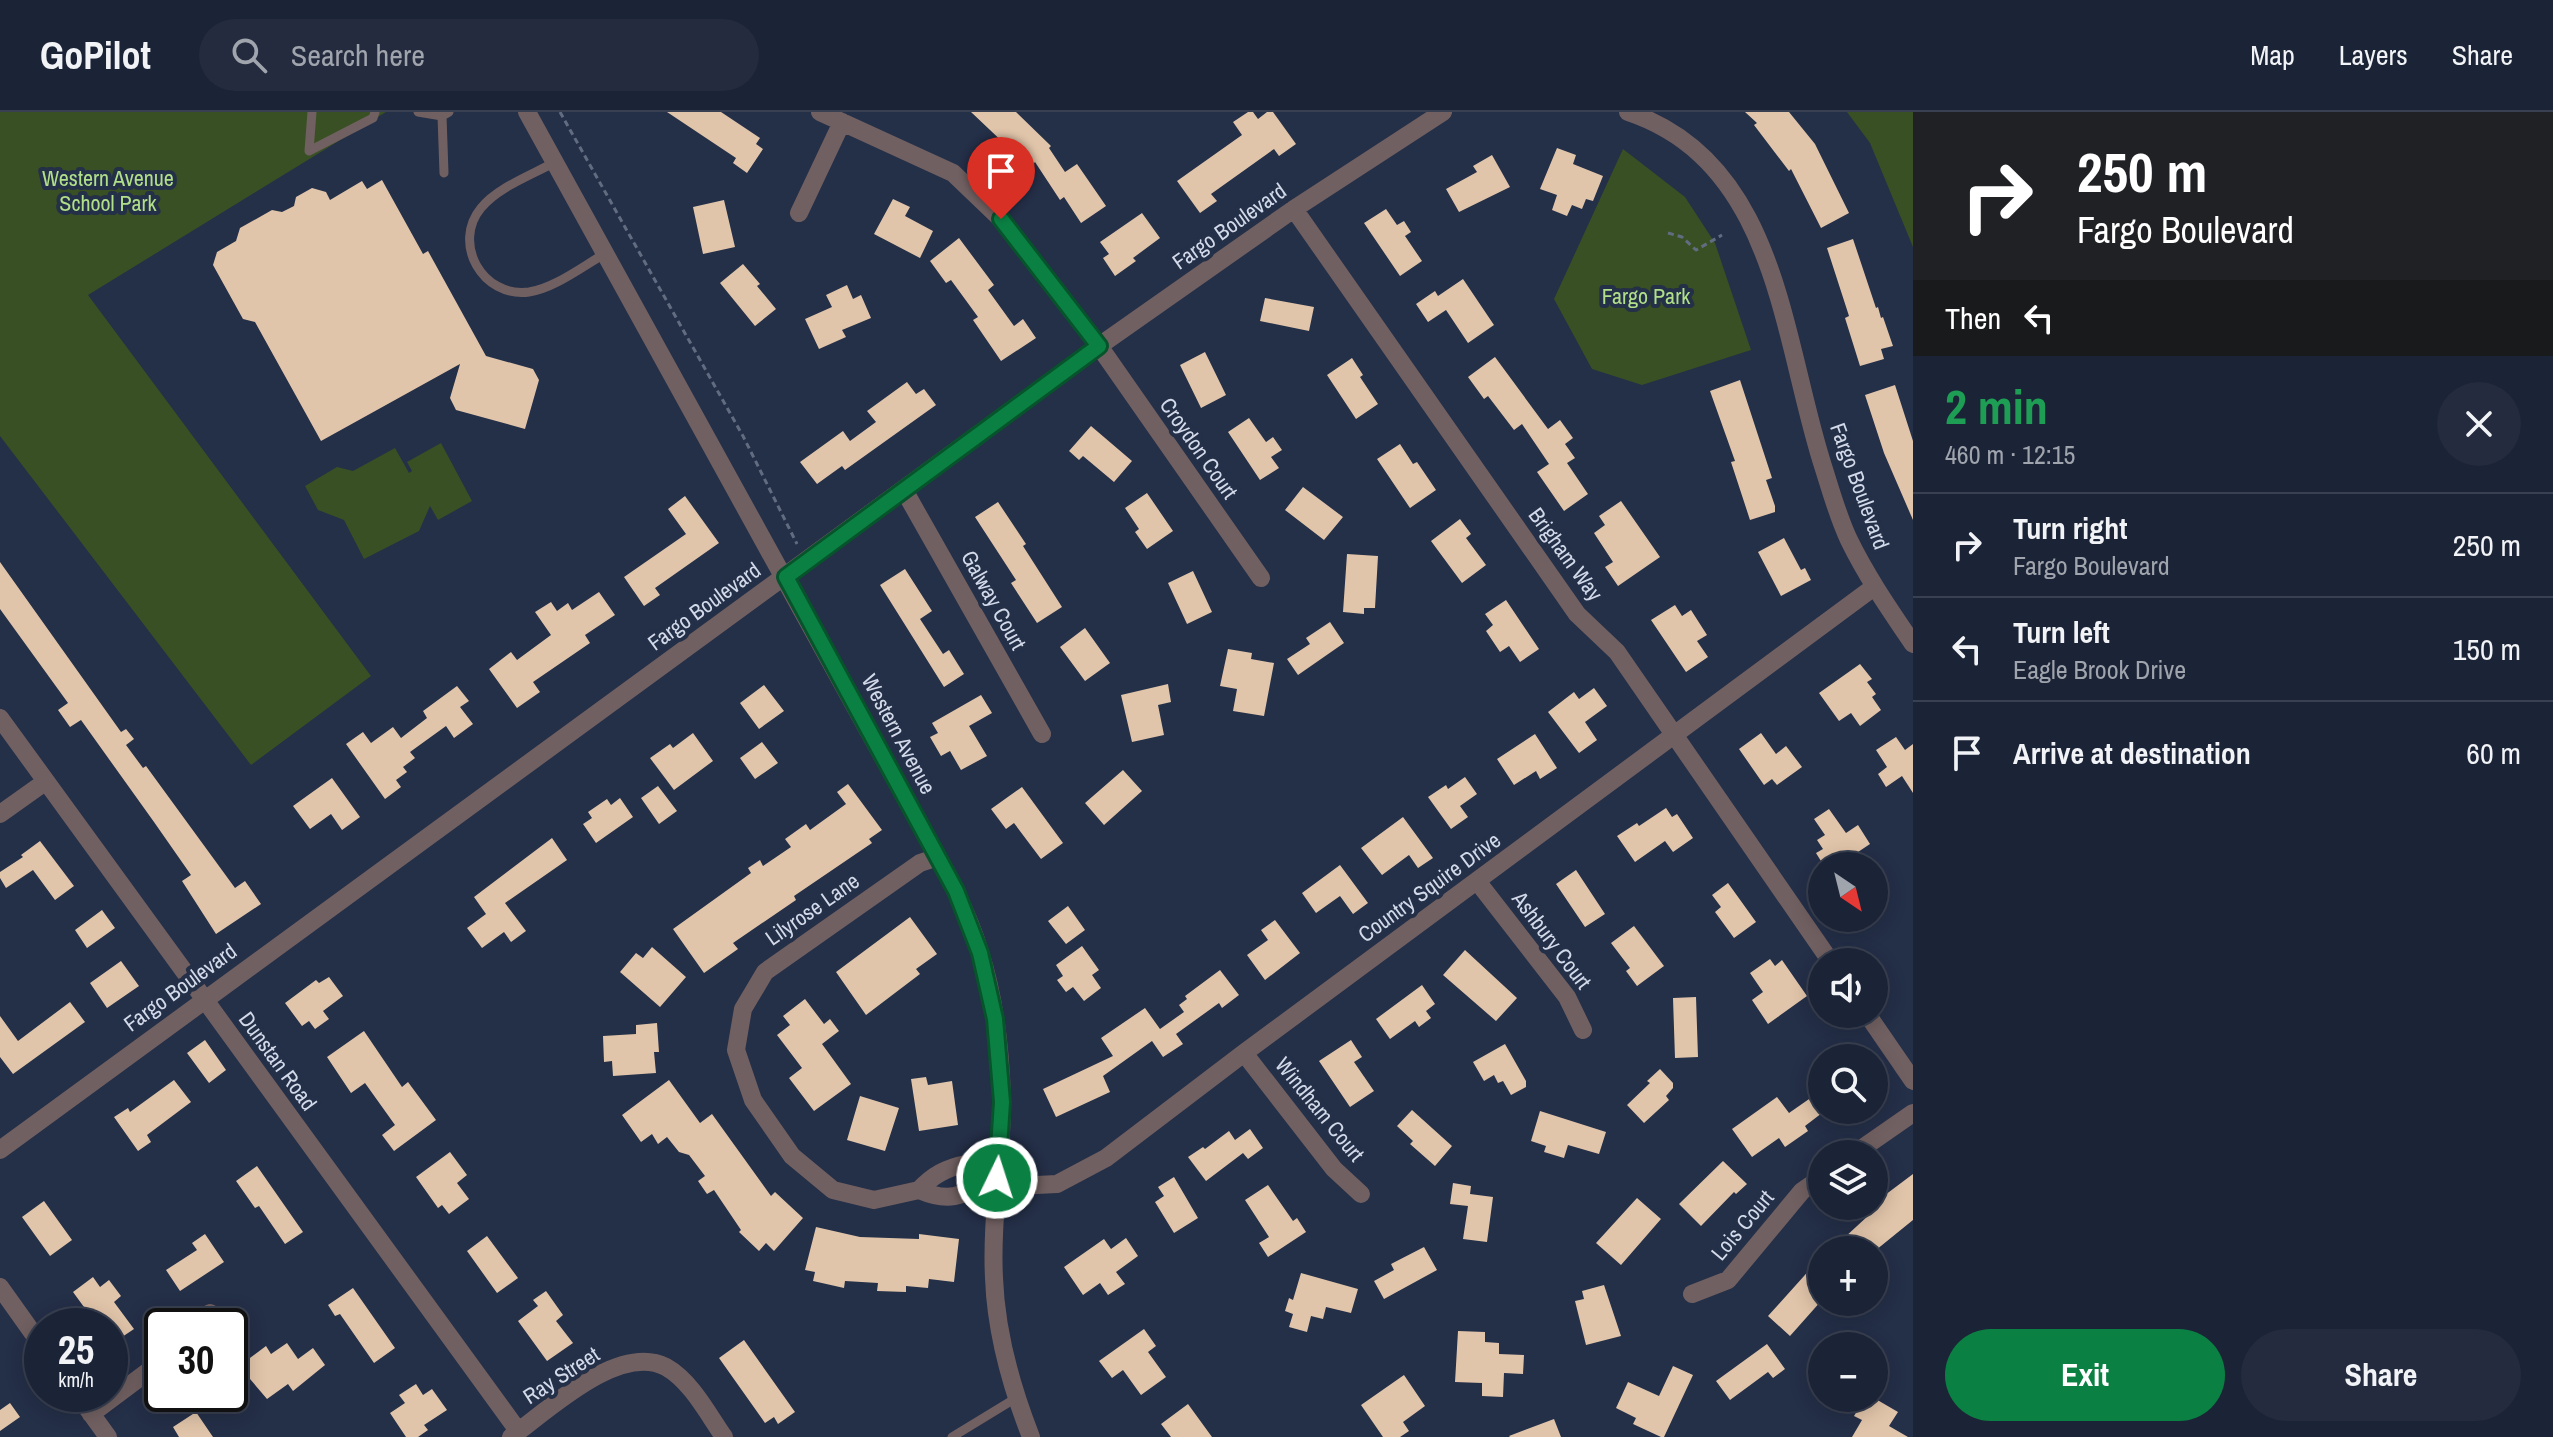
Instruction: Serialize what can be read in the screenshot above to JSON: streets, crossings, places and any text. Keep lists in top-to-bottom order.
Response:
{
  "streets": {
    "street": [
      "Fargo Boulevard",
      "Croydon Court",
      "Brigham Way",
      "Galway Court",
      "Western Avenue",
      "Country Squire Drive",
      "Lilyrose Lane",
      "Ashbury Court",
      "Dunstan Road",
      "Windham Court",
      "Lois Court",
      "Ray Street"
    ]
  },
  "crossings": [
    ["Fargo Boulevard", "Croydon Court"],
    ["Fargo Boulevard", "Brigham Way"],
    ["Fargo Boulevard", "Galway Court"],
    ["Fargo Boulevard", "Western Avenue"],
    ["Fargo Boulevard", "Country Squire Drive"],
    ["Fargo Boulevard", "Dunstan Road"],
    ["Brigham Way", "Country Squire Drive"],
    ["Western Avenue", "Country Squire Drive"],
    ["Western Avenue", "Lilyrose Lane"],
    ["Country Squire Drive", "Ashbury Court"],
    ["Country Squire Drive", "Windham Court"],
    ["Dunstan Road", "Ray Street"]
  ],
  "parks": ["Western Avenue School Park", "Fargo Park"],
  "north": "bottom right",
  "page": {
    "header": "GoPilot",
    "search": "Search here",
    "nav": ["Map", "Layers", "Share"],
    "turn": ["250 m", "Fargo Boulevard"],
    "then": "Then",
    "heading": ["2 min", "460 m · 12:15"],
    "list": [
      {
        "name": "Turn right",
        "note": "Fargo Boulevard",
        "value": "250 m"
      },
      {
        "name": "Turn left",
        "note": "Eagle Brook Drive",
        "value": "150 m"
      },
      {
        "name": "Arrive at destination",
        "value": "60 m"
      }
    ],
    "map_buttons": ["+", "−"],
    "speed": "25 km/h",
    "limit": "30",
    "buttons": ["Exit", "Share"]
  }
}
